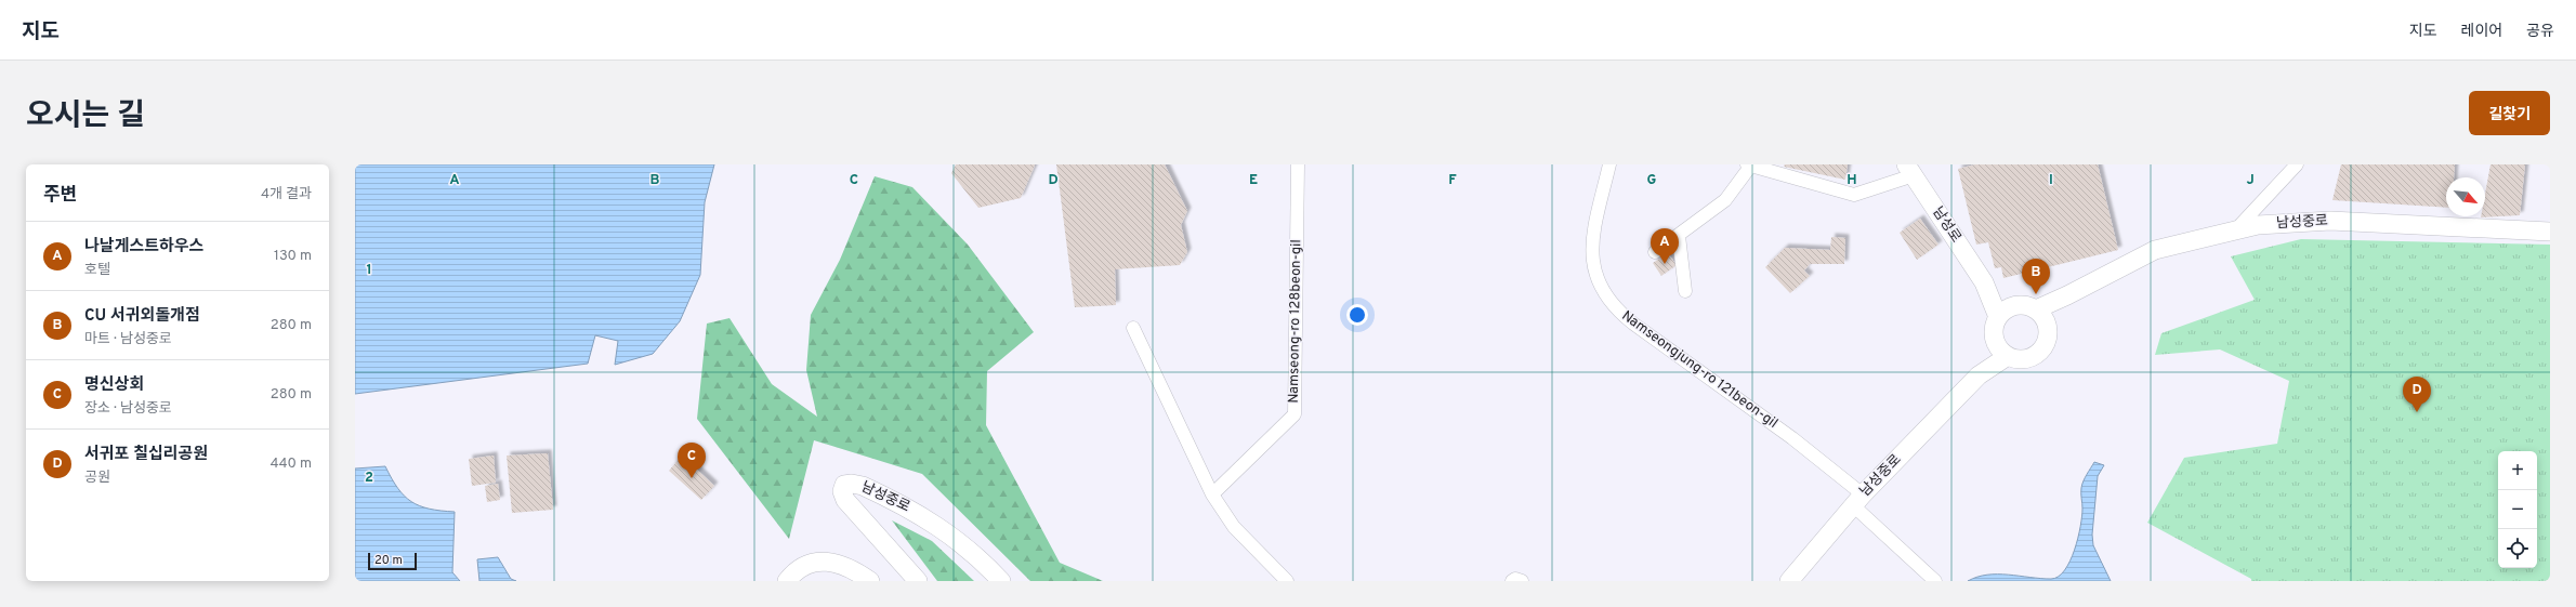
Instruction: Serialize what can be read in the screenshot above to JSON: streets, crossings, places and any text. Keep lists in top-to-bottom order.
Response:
{
  "streets": {
    "street": [
      "남성중로",
      "남성로",
      "Namseong-ro 128beon-gil",
      "Namseongjung-ro 121beon-gil"
    ]
  },
  "crossings": [
    ["남성중로", "남성로"],
    ["남성중로", "Namseongjung-ro 121beon-gil"]
  ],
  "scale_bar": "20 m",
  "north": "bottom right",
  "page": {
    "header": "지도",
    "nav": ["지도", "레이어", "공유"],
    "title": "오시는 길",
    "buttons": "길찾기",
    "heading": ["주변", "4개 결과"],
    "list": [
      {
        "mark": "A",
        "name": "나날게스트하우스",
        "note": "호텔",
        "value": "130 m"
      },
      {
        "mark": "B",
        "name": "CU 서귀외돌개점",
        "note": "마트 · 남성중로",
        "value": "280 m"
      },
      {
        "mark": "C",
        "name": "명신상회",
        "note": "장소 · 남성중로",
        "value": "280 m"
      },
      {
        "mark": "D",
        "name": "서귀포 칠십리공원",
        "note": "공원",
        "value": "440 m"
      }
    ],
    "pins": [
      "A",
      "B",
      "D",
      "C"
    ],
    "map_buttons": ["+", "−"],
    "scale": "20 m"
  },
  "grid": {
    "columns": [
      "A",
      "B",
      "C",
      "D",
      "E",
      "F",
      "G",
      "H",
      "I",
      "J"
    ],
    "rows": ["1", "2"]
  }
}
